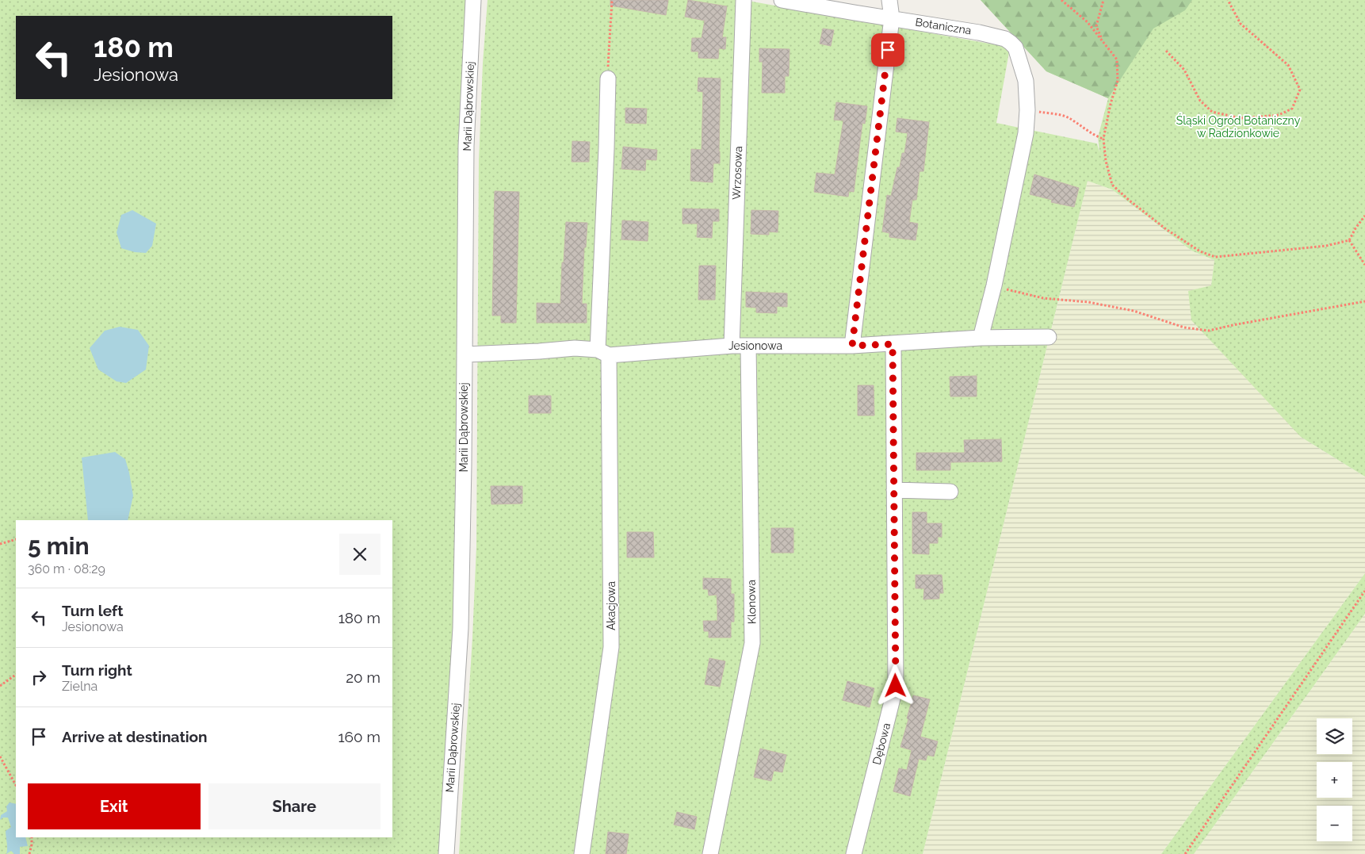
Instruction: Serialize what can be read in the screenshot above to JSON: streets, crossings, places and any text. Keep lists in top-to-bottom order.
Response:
{
  "streets": {
    "street": [
      "Botaniczna",
      "Marii Dąbrowskiej",
      "Wrzosowa",
      "Jesionowa",
      "Klonowa",
      "Akacjowa",
      "Dębowa"
    ]
  },
  "crossings": [
    ["Botaniczna", "Jesionowa"],
    ["Marii Dąbrowskiej", "Jesionowa"],
    ["Wrzosowa", "Jesionowa"],
    ["Jesionowa", "Klonowa"],
    ["Jesionowa", "Akacjowa"],
    ["Jesionowa", "Dębowa"]
  ],
  "parks": ["Śląski Ogród Botaniczny w Radzionkowie"],
  "page": {
    "turn": ["180 m", "Jesionowa"],
    "heading": ["5 min", "360 m · 08:29"],
    "list": [
      {
        "name": "Turn left",
        "note": "Jesionowa",
        "value": "180 m"
      },
      {
        "name": "Turn right",
        "note": "Zielna",
        "value": "20 m"
      },
      {
        "name": "Arrive at destination",
        "value": "160 m"
      }
    ],
    "map_buttons": ["+", "−"],
    "buttons": ["Exit", "Share"]
  }
}
